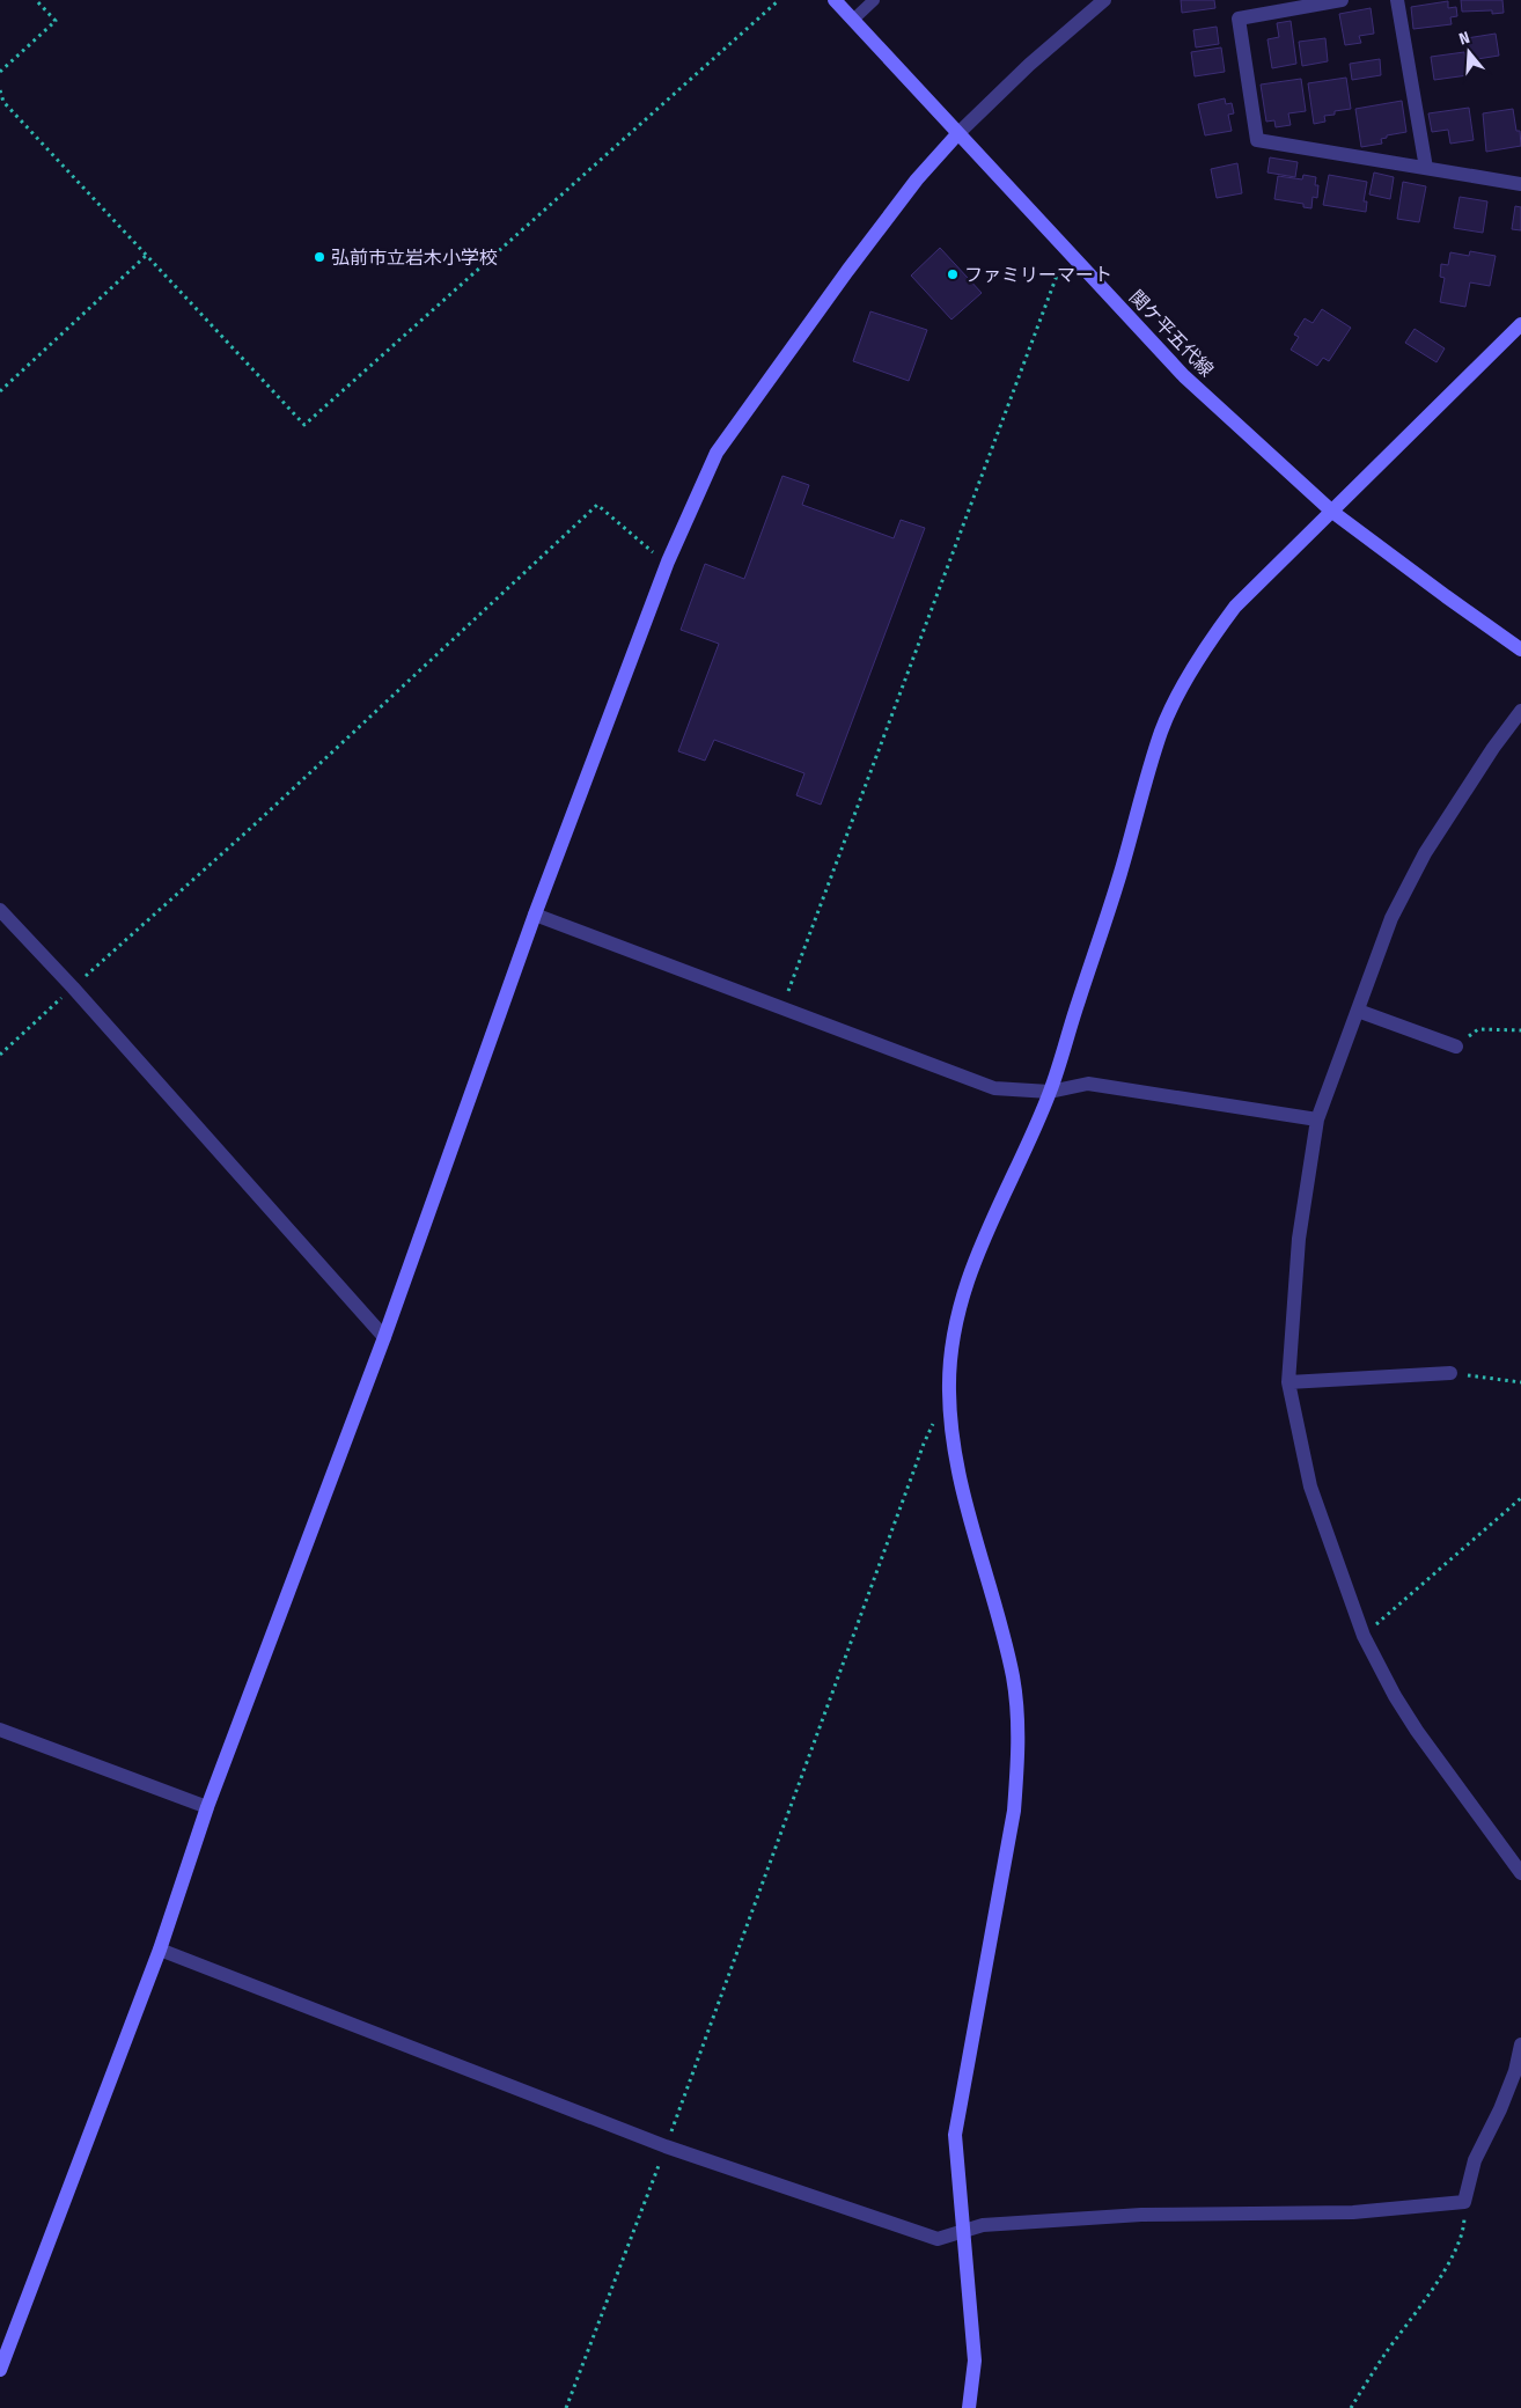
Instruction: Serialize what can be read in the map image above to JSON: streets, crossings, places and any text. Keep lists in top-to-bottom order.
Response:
{
  "streets": {
    "street": ["関ケ平五代線"]
  },
  "places": ["弘前市立岩木小学校", "ファミリーマート"],
  "north": "top"
}
